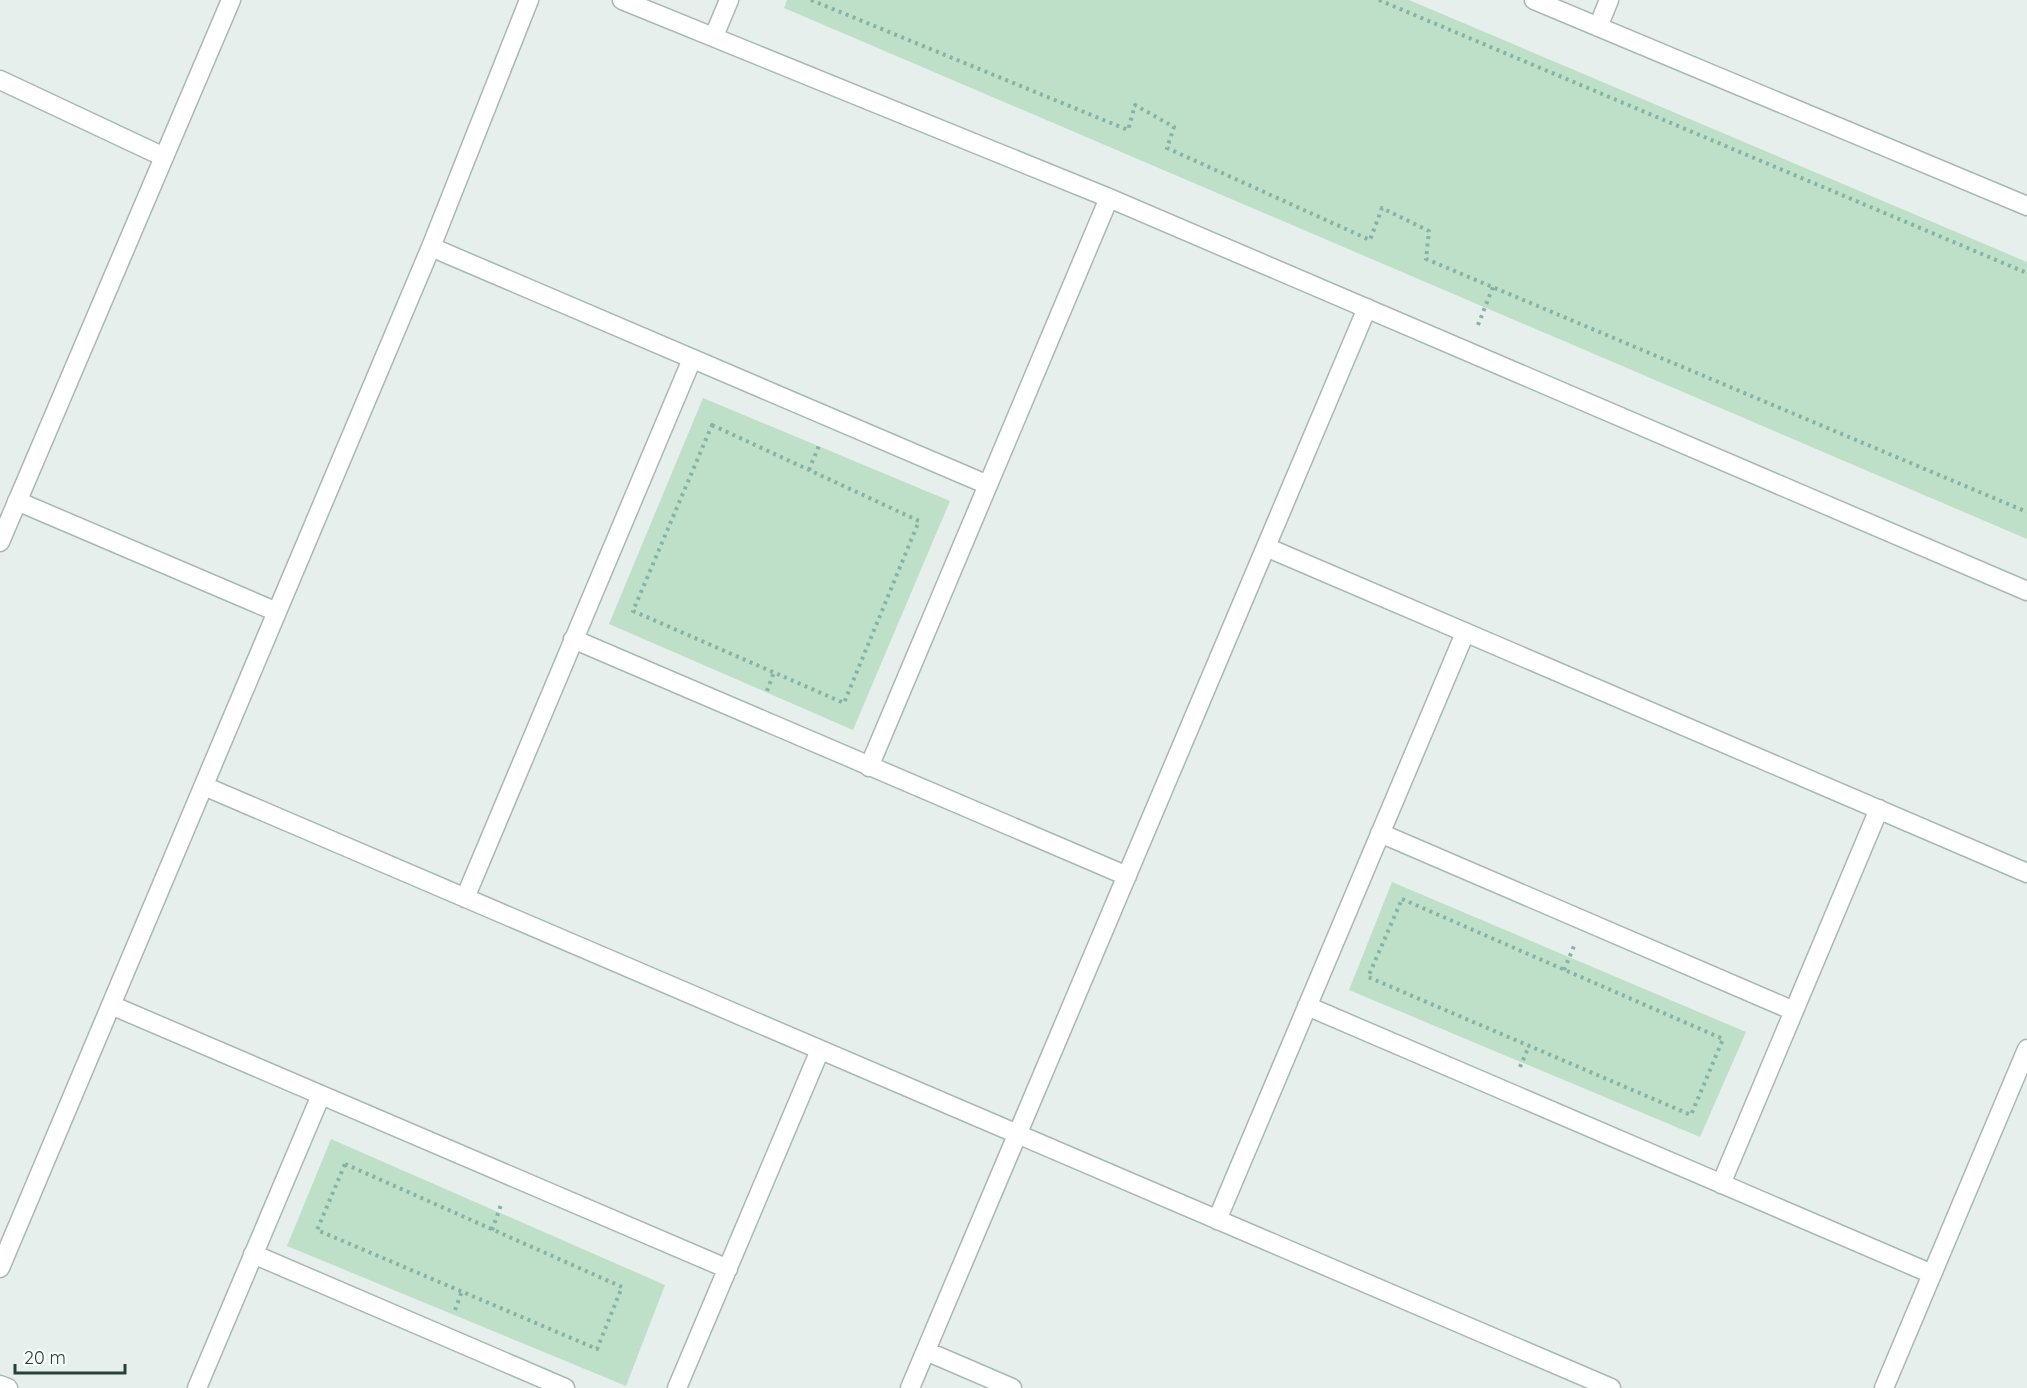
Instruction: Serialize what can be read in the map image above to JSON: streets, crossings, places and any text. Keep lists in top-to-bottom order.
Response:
{
  "scale_bar": "20 m"
}
